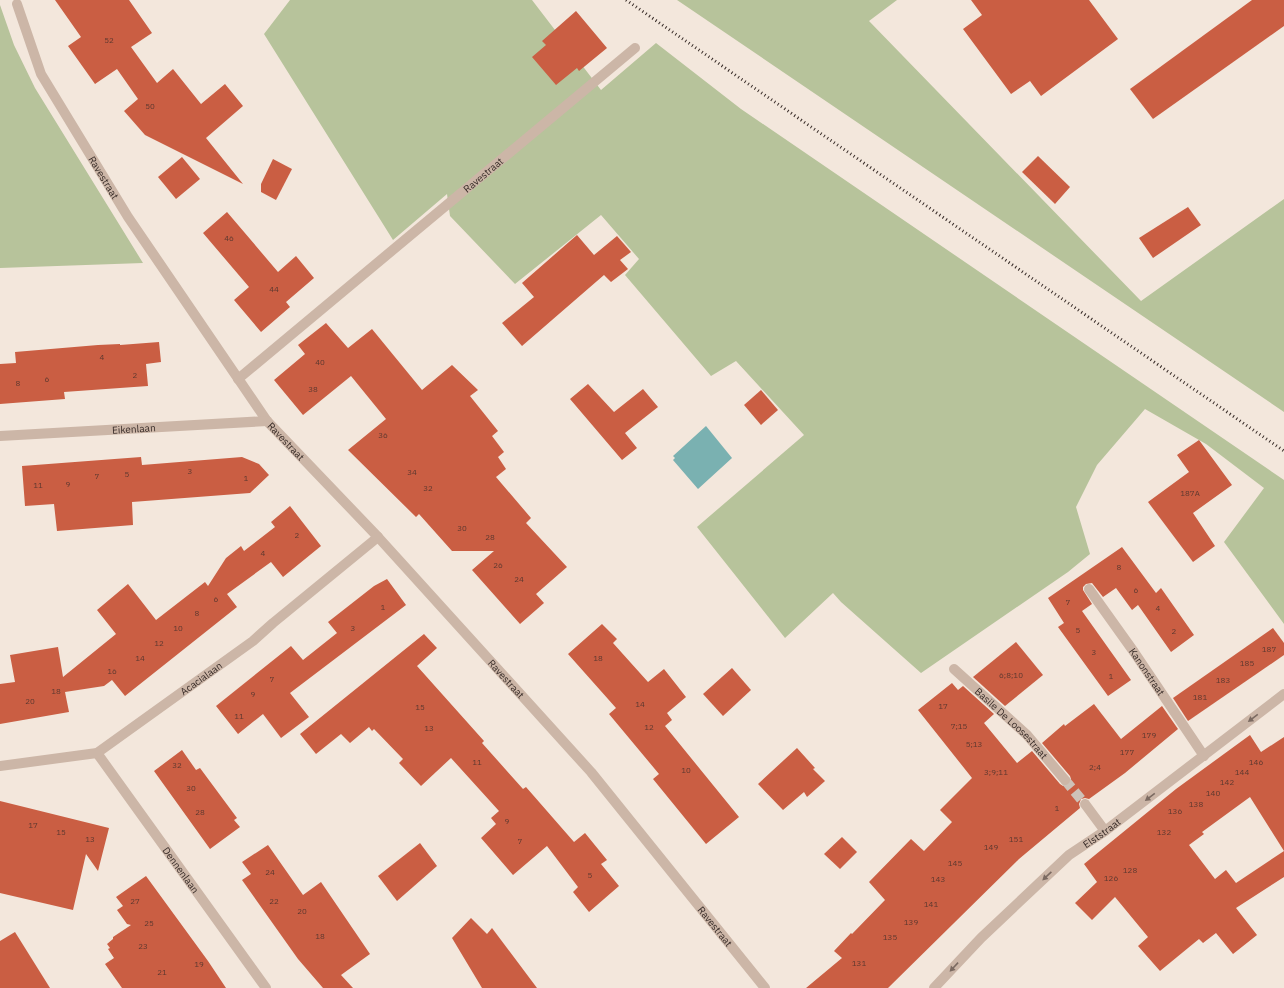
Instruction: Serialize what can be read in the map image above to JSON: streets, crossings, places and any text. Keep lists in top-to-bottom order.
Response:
{
  "streets": {
    "street": [
      "Ravestraat",
      "Eikenlaan",
      "Kanonstraat",
      "Acacialaan",
      "Basile De Loosestraat",
      "Elststraat",
      "Dennenlaan"
    ]
  },
  "crossings": [
    ["Ravestraat", "Eikenlaan"],
    ["Ravestraat", "Acacialaan"],
    ["Kanonstraat", "Elststraat"],
    ["Acacialaan", "Dennenlaan"]
  ],
  "one_way": ["Elststraat"],
  "house_numbers": [
    "52",
    "50",
    "46",
    "44",
    "4",
    "40",
    "2",
    "6",
    "8",
    "38",
    "36",
    "3",
    "34",
    "5",
    "7",
    "1",
    "9",
    "11",
    "32",
    "187A",
    "30",
    "2",
    "28",
    "4",
    "26",
    "8",
    "24",
    "6",
    "6",
    "7",
    "1",
    "4",
    "8",
    "10",
    "3",
    "5",
    "2",
    "12",
    "187",
    "3",
    "14",
    "18",
    "185",
    "16",
    "6;8;10",
    "1",
    "7",
    "183",
    "18",
    "9",
    "181",
    "20",
    "14",
    "17",
    "15",
    "11",
    "7;15",
    "12",
    "13",
    "179",
    "5;13",
    "177",
    "11",
    "146",
    "32",
    "2;4",
    "10",
    "3;9;11",
    "144",
    "142",
    "30",
    "140",
    "138",
    "1",
    "136",
    "28",
    "9",
    "17",
    "15",
    "132",
    "13",
    "151",
    "7",
    "149",
    "145",
    "128",
    "24",
    "5",
    "126",
    "143",
    "27",
    "22",
    "141",
    "20",
    "139",
    "25",
    "18",
    "135",
    "23",
    "131",
    "19",
    "21"
  ]
}
